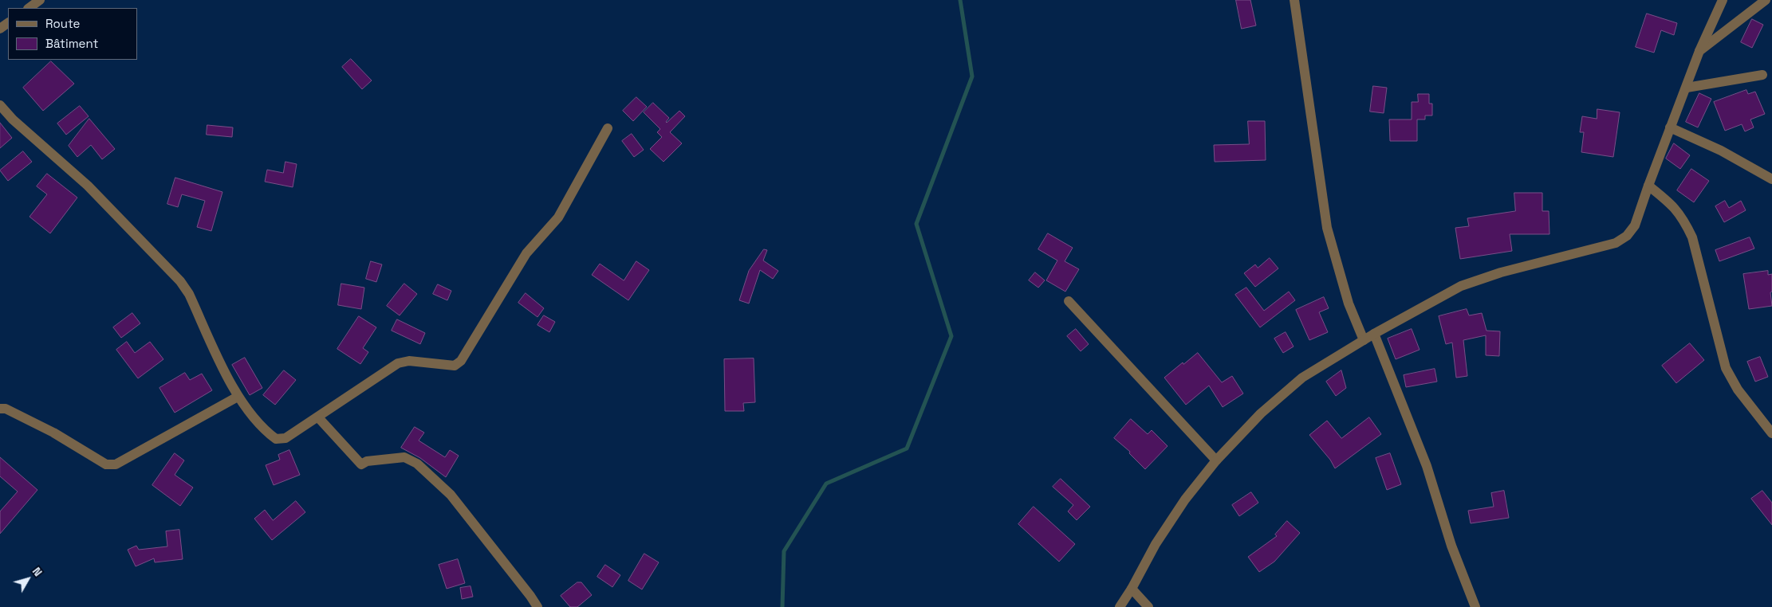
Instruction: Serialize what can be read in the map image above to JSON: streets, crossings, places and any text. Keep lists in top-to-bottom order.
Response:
{
  "legend": ["Route", "Bâtiment"],
  "north": "top right"
}
